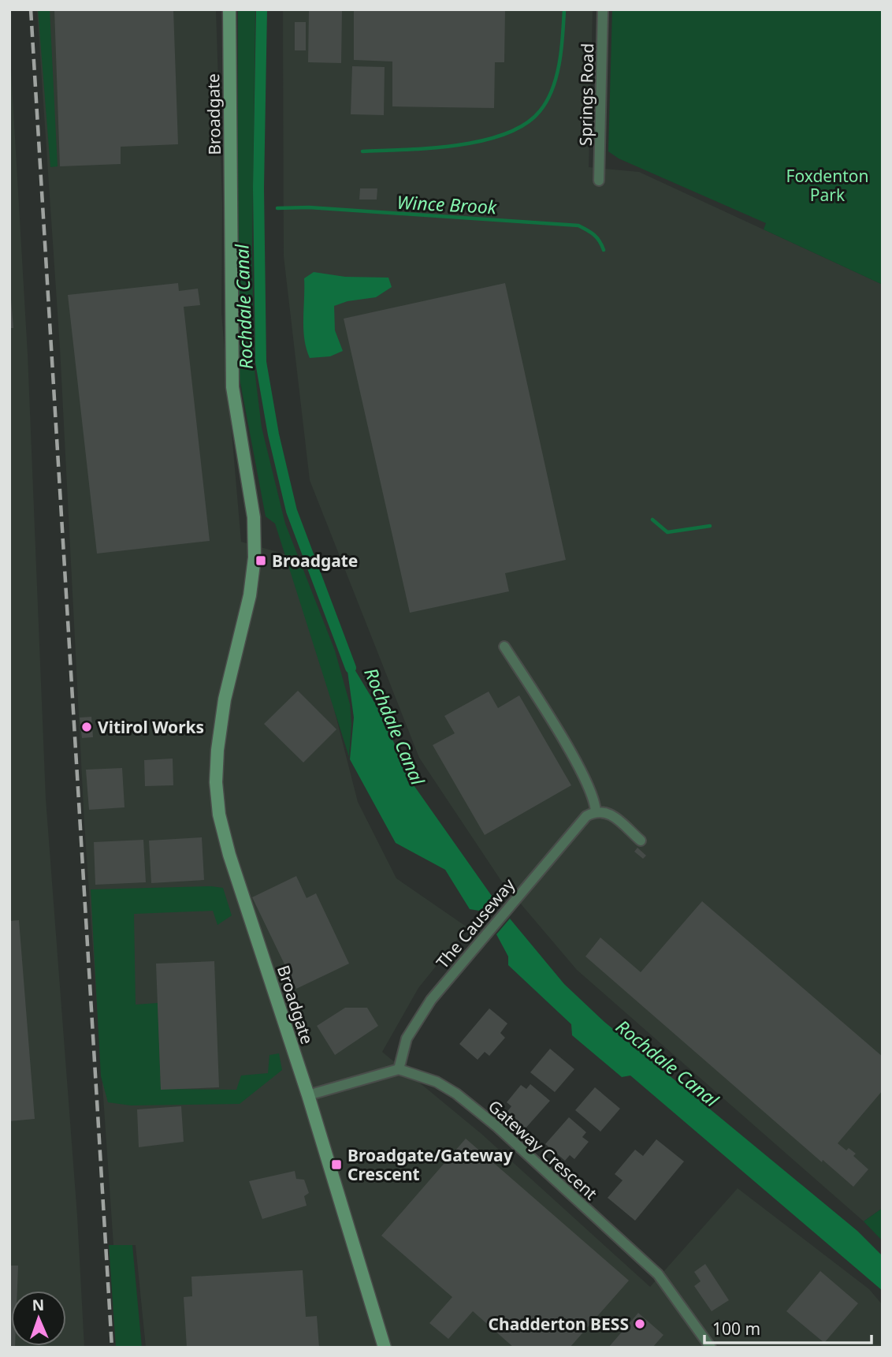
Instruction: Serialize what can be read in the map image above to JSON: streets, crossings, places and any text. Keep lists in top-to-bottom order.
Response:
{
  "streets": {
    "street": [
      "Springs Road",
      "Broadgate",
      "The Causeway",
      "Gateway Crescent"
    ]
  },
  "crossings": [
    ["The Causeway", "Gateway Crescent"]
  ],
  "water": ["Wince Brook", "Rochdale Canal"],
  "parks": ["Foxdenton Park"],
  "places": {
    "transit": ["Broadgate", "Broadgate/Gateway Crescent"],
    "other": ["Vitirol Works", "Chadderton BESS"]
  },
  "scale_bar": "100 m",
  "north": "top"
}
